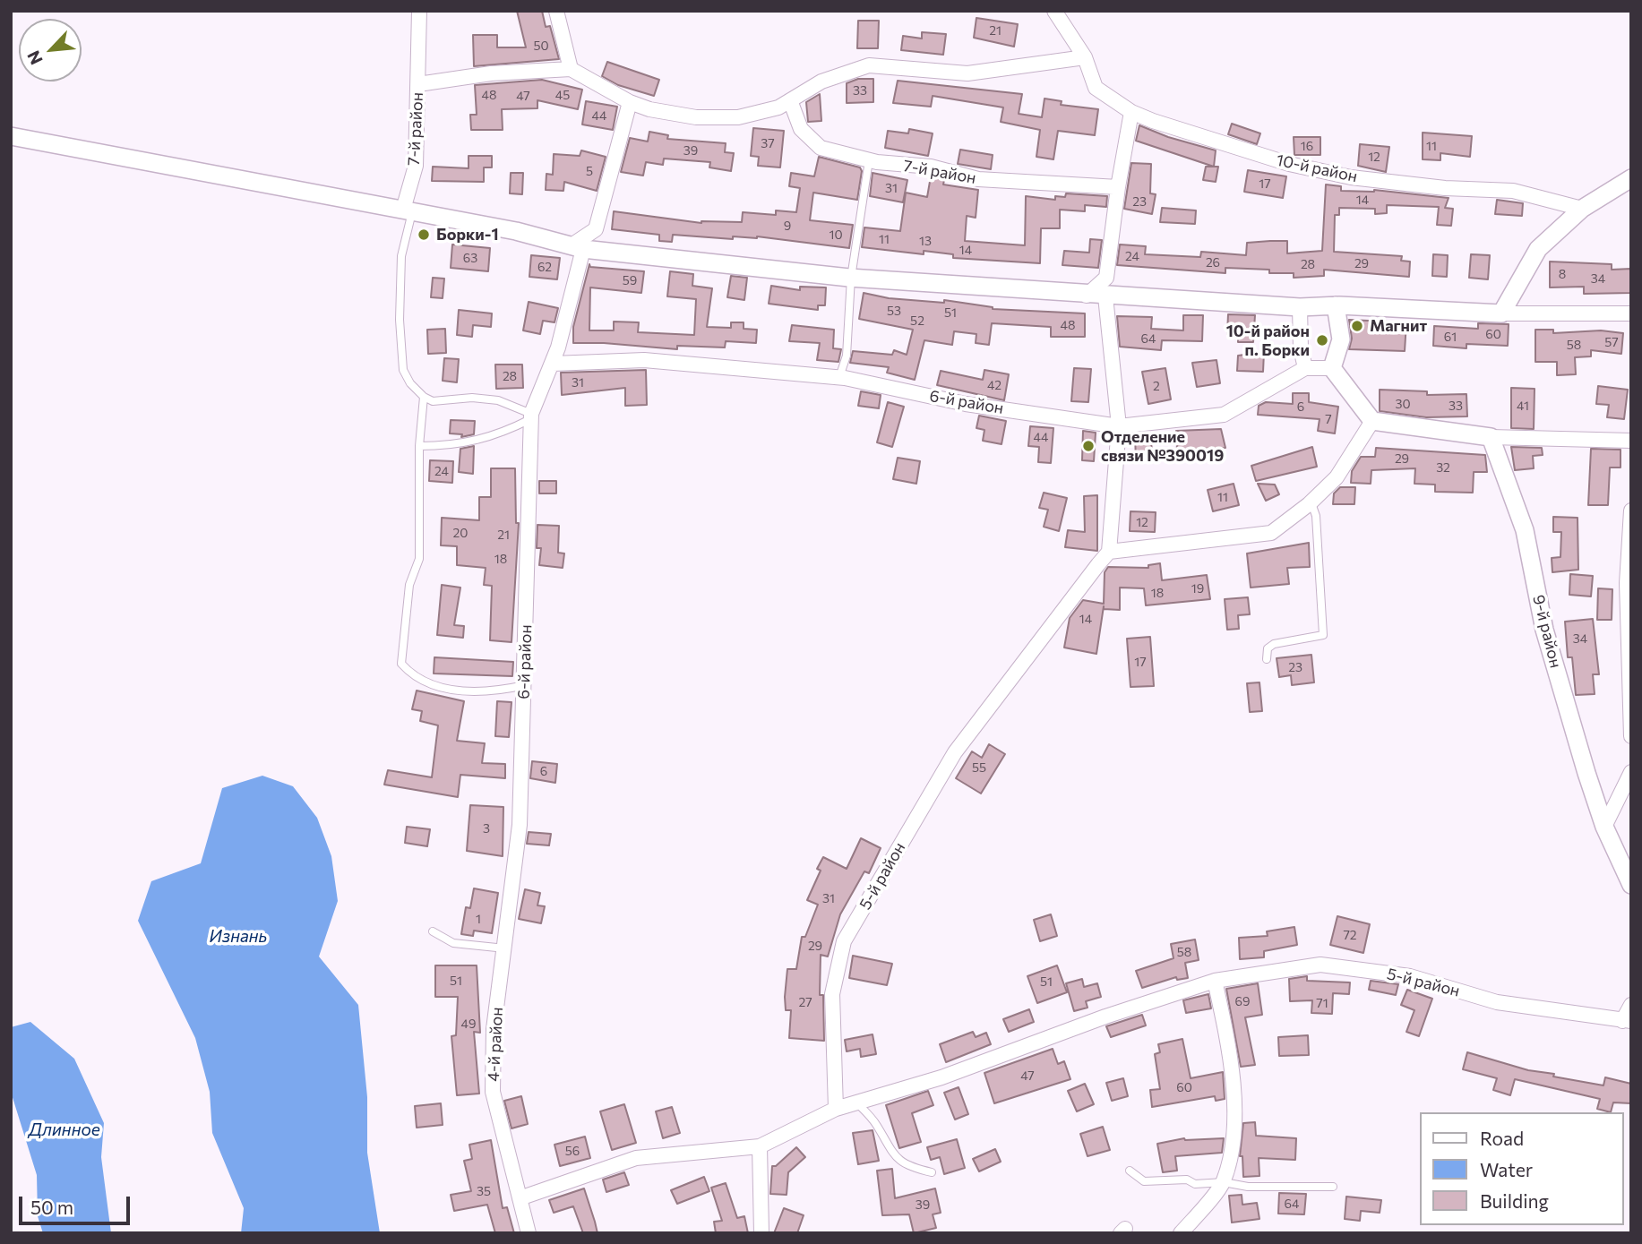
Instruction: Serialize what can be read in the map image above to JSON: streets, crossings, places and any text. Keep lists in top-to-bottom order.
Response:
{
  "streets": {
    "street": [
      "7-й район",
      "10-й район",
      "6-й район",
      "9-й район",
      "5-й район",
      "4-й район"
    ]
  },
  "crossings": [
    ["6-й район", "4-й район"],
    ["5-й район", "4-й район"]
  ],
  "water": ["Изнань", "Длинное"],
  "places": [
    "Борки-1",
    "Магнит",
    "10-й район п. Борки",
    "Отделение связи №390019"
  ],
  "house_numbers": [
    "21",
    "50",
    "33",
    "48",
    "45",
    "47",
    "44",
    "37",
    "16",
    "11",
    "39",
    "12",
    "5",
    "17",
    "31",
    "14",
    "23",
    "9",
    "10",
    "11",
    "13",
    "14",
    "24",
    "63",
    "26",
    "29",
    "28",
    "62",
    "8",
    "34",
    "59",
    "53",
    "51",
    "52",
    "48",
    "60",
    "61",
    "64",
    "57",
    "58",
    "28",
    "31",
    "42",
    "2",
    "30",
    "33",
    "41",
    "6",
    "7",
    "44",
    "29",
    "32",
    "24",
    "11",
    "12",
    "20",
    "21",
    "18",
    "19",
    "18",
    "14",
    "34",
    "17",
    "23",
    "55",
    "6",
    "3",
    "31",
    "1",
    "72",
    "29",
    "58",
    "51",
    "51",
    "69",
    "27",
    "71",
    "49",
    "47",
    "60",
    "56",
    "35",
    "64",
    "39"
  ],
  "legend": ["Road", "Water", "Building"],
  "scale_bar": "50 m",
  "north": "bottom left"
}
